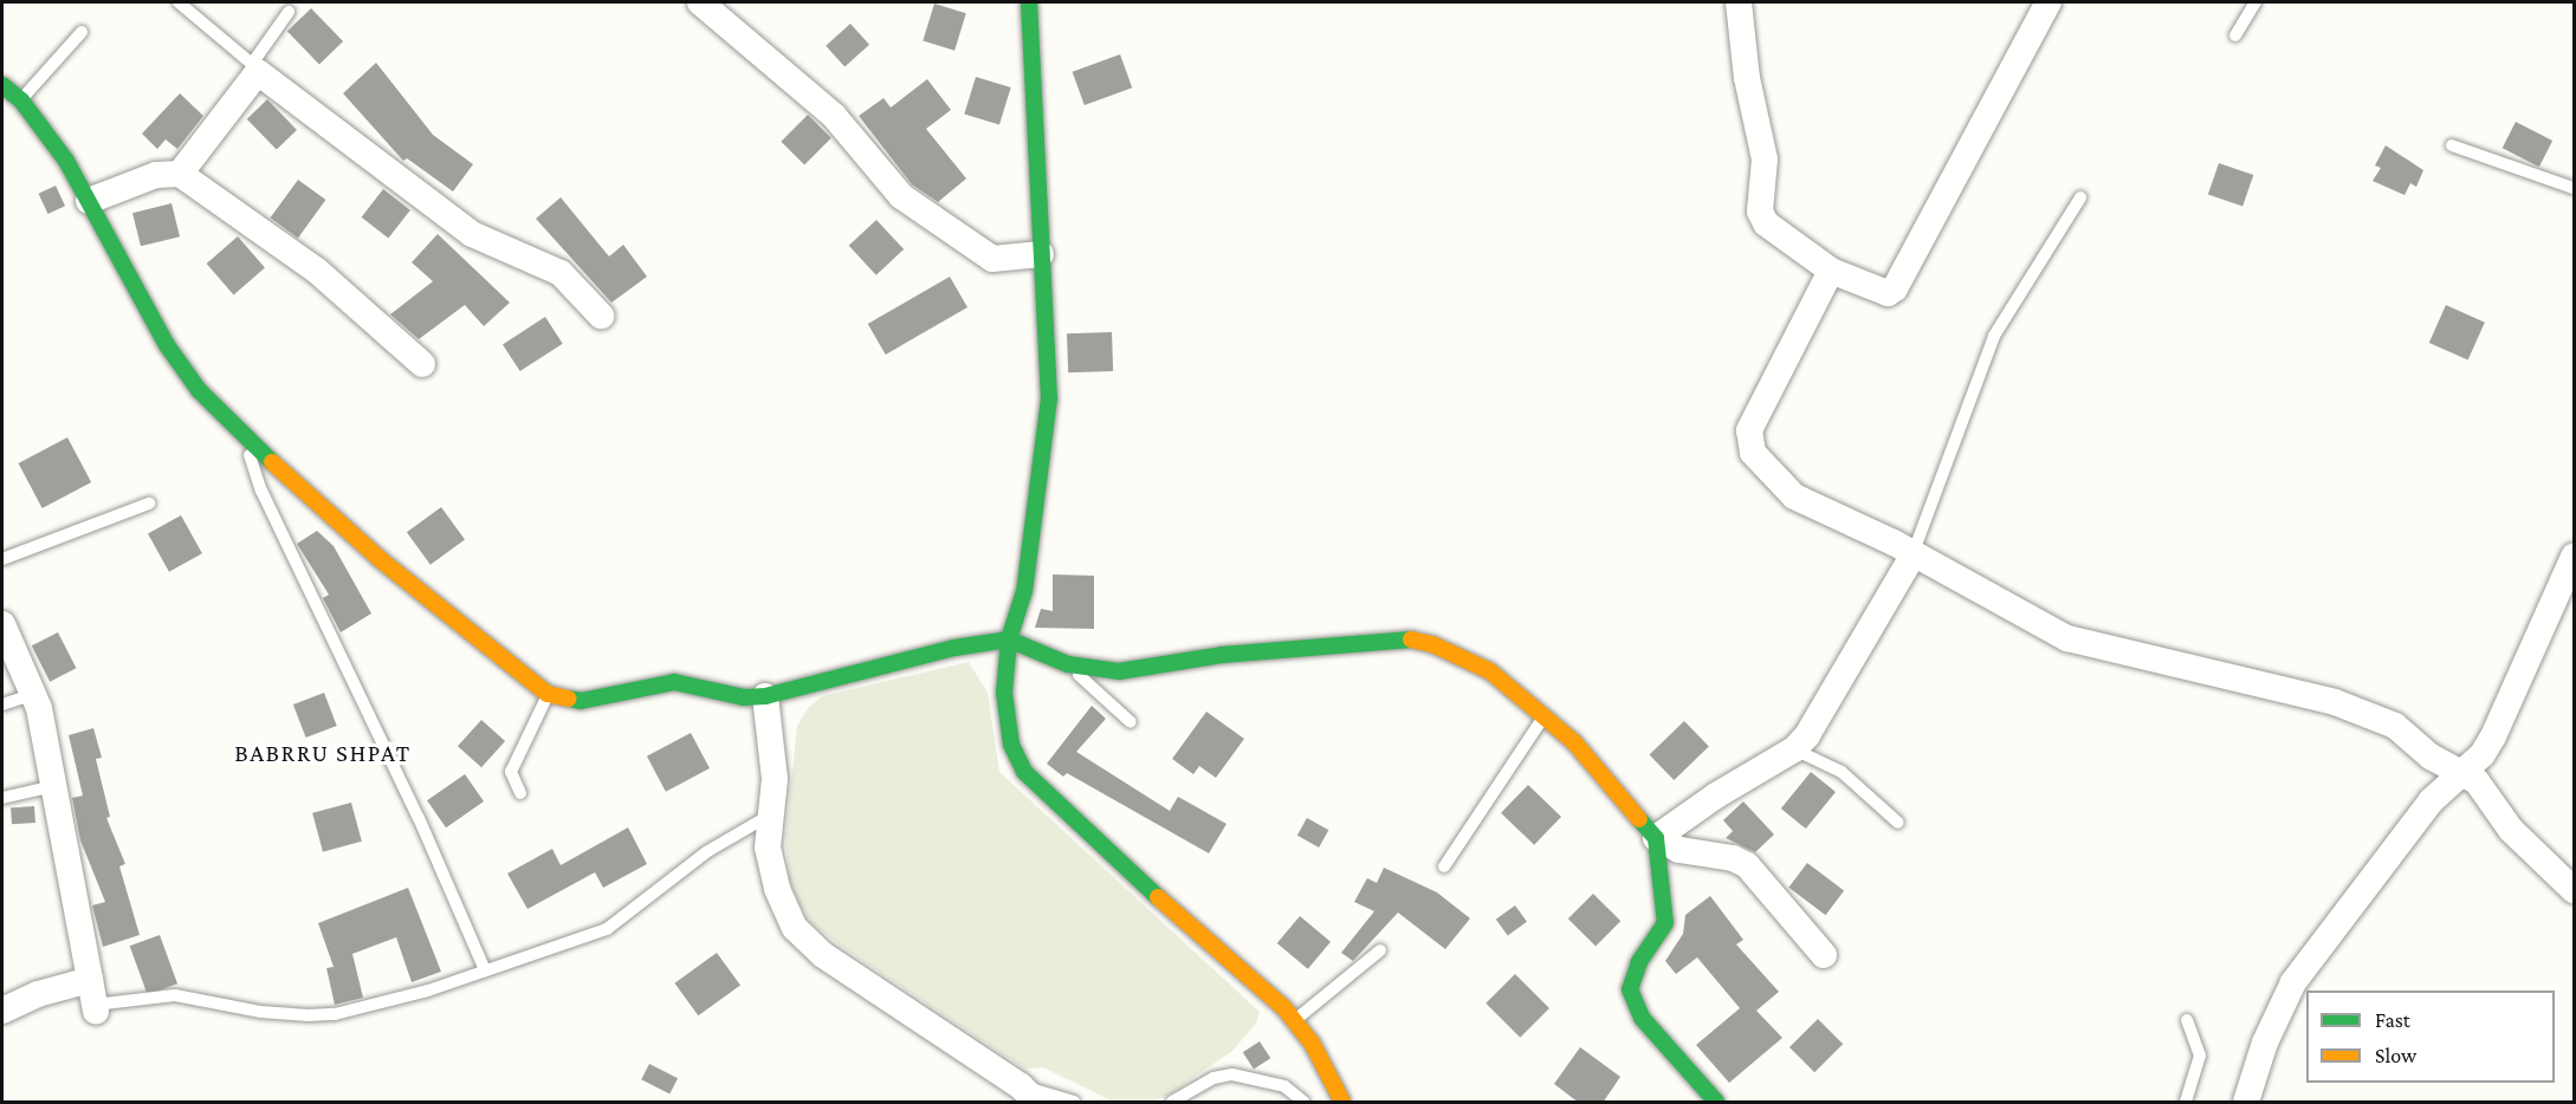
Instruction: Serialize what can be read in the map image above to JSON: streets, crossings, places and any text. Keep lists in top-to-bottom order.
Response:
{
  "districts": ["BABRRU SHPAT"],
  "legend": ["Fast", "Slow"]
}
